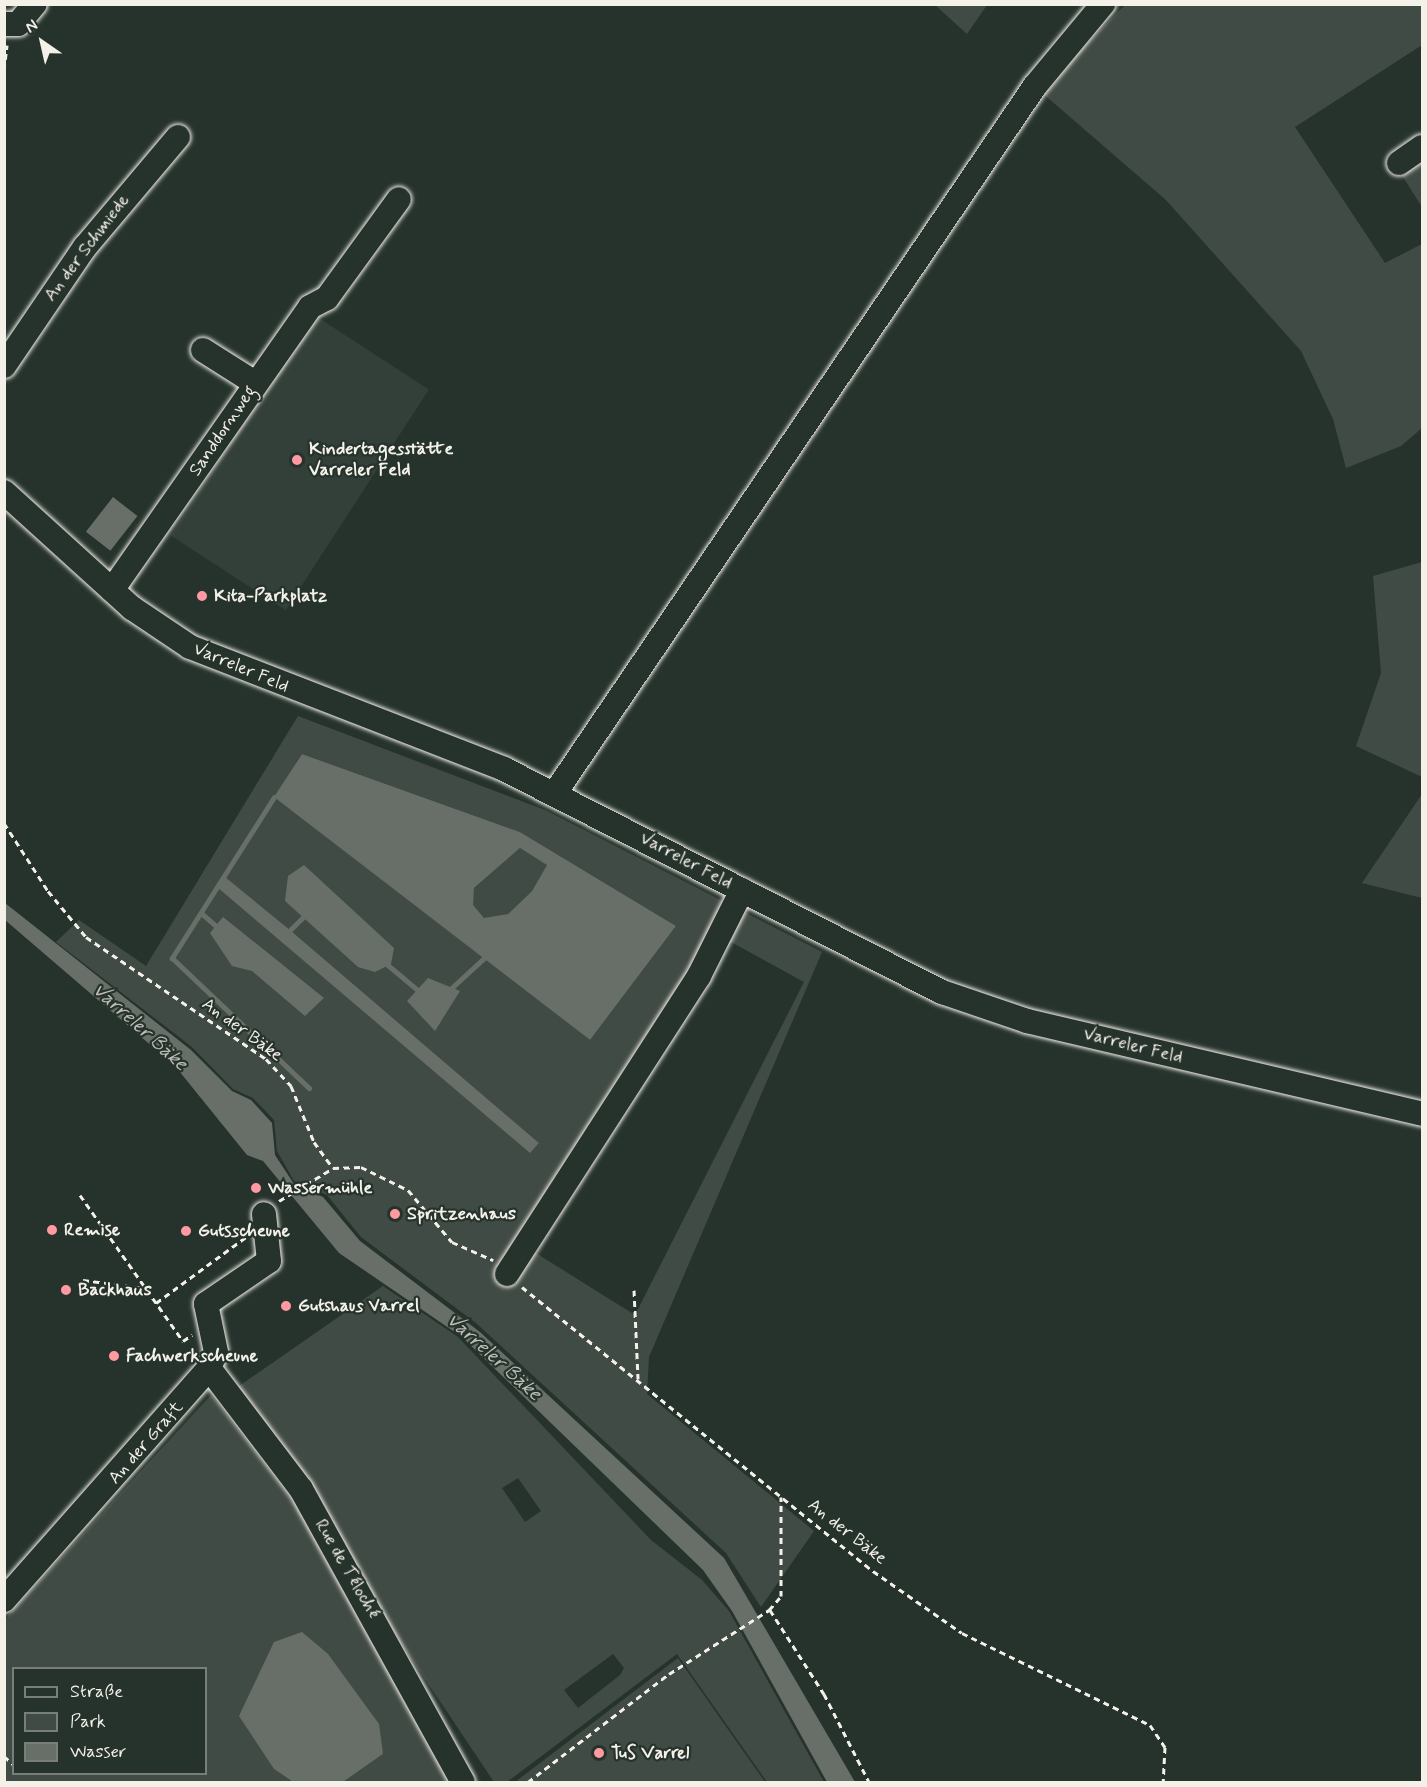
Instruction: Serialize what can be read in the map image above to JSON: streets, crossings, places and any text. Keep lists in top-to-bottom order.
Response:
{
  "streets": {
    "street": [
      "An der Schmiede",
      "Sanddornweg",
      "Varreler Feld",
      "An der Graft",
      "Rue de Téloché"
    ],
    "path": ["An der Bäke"]
  },
  "crossings": [
    ["Sanddornweg", "Varreler Feld"],
    ["An der Graft", "Rue de Téloché"]
  ],
  "water": ["Varreler Bäke"],
  "places": [
    "Kindertagesstätte Varreler Feld",
    "Kita-Parkplatz",
    "Wassermühle",
    "Spritzenhaus",
    "Remise",
    "Gutsscheune",
    "Backhaus",
    "Gutshaus Varrel",
    "Fachwerkscheune",
    "TuS Varrel"
  ],
  "legend": ["Straße", "Park", "Wasser"],
  "north": "top left"
}
